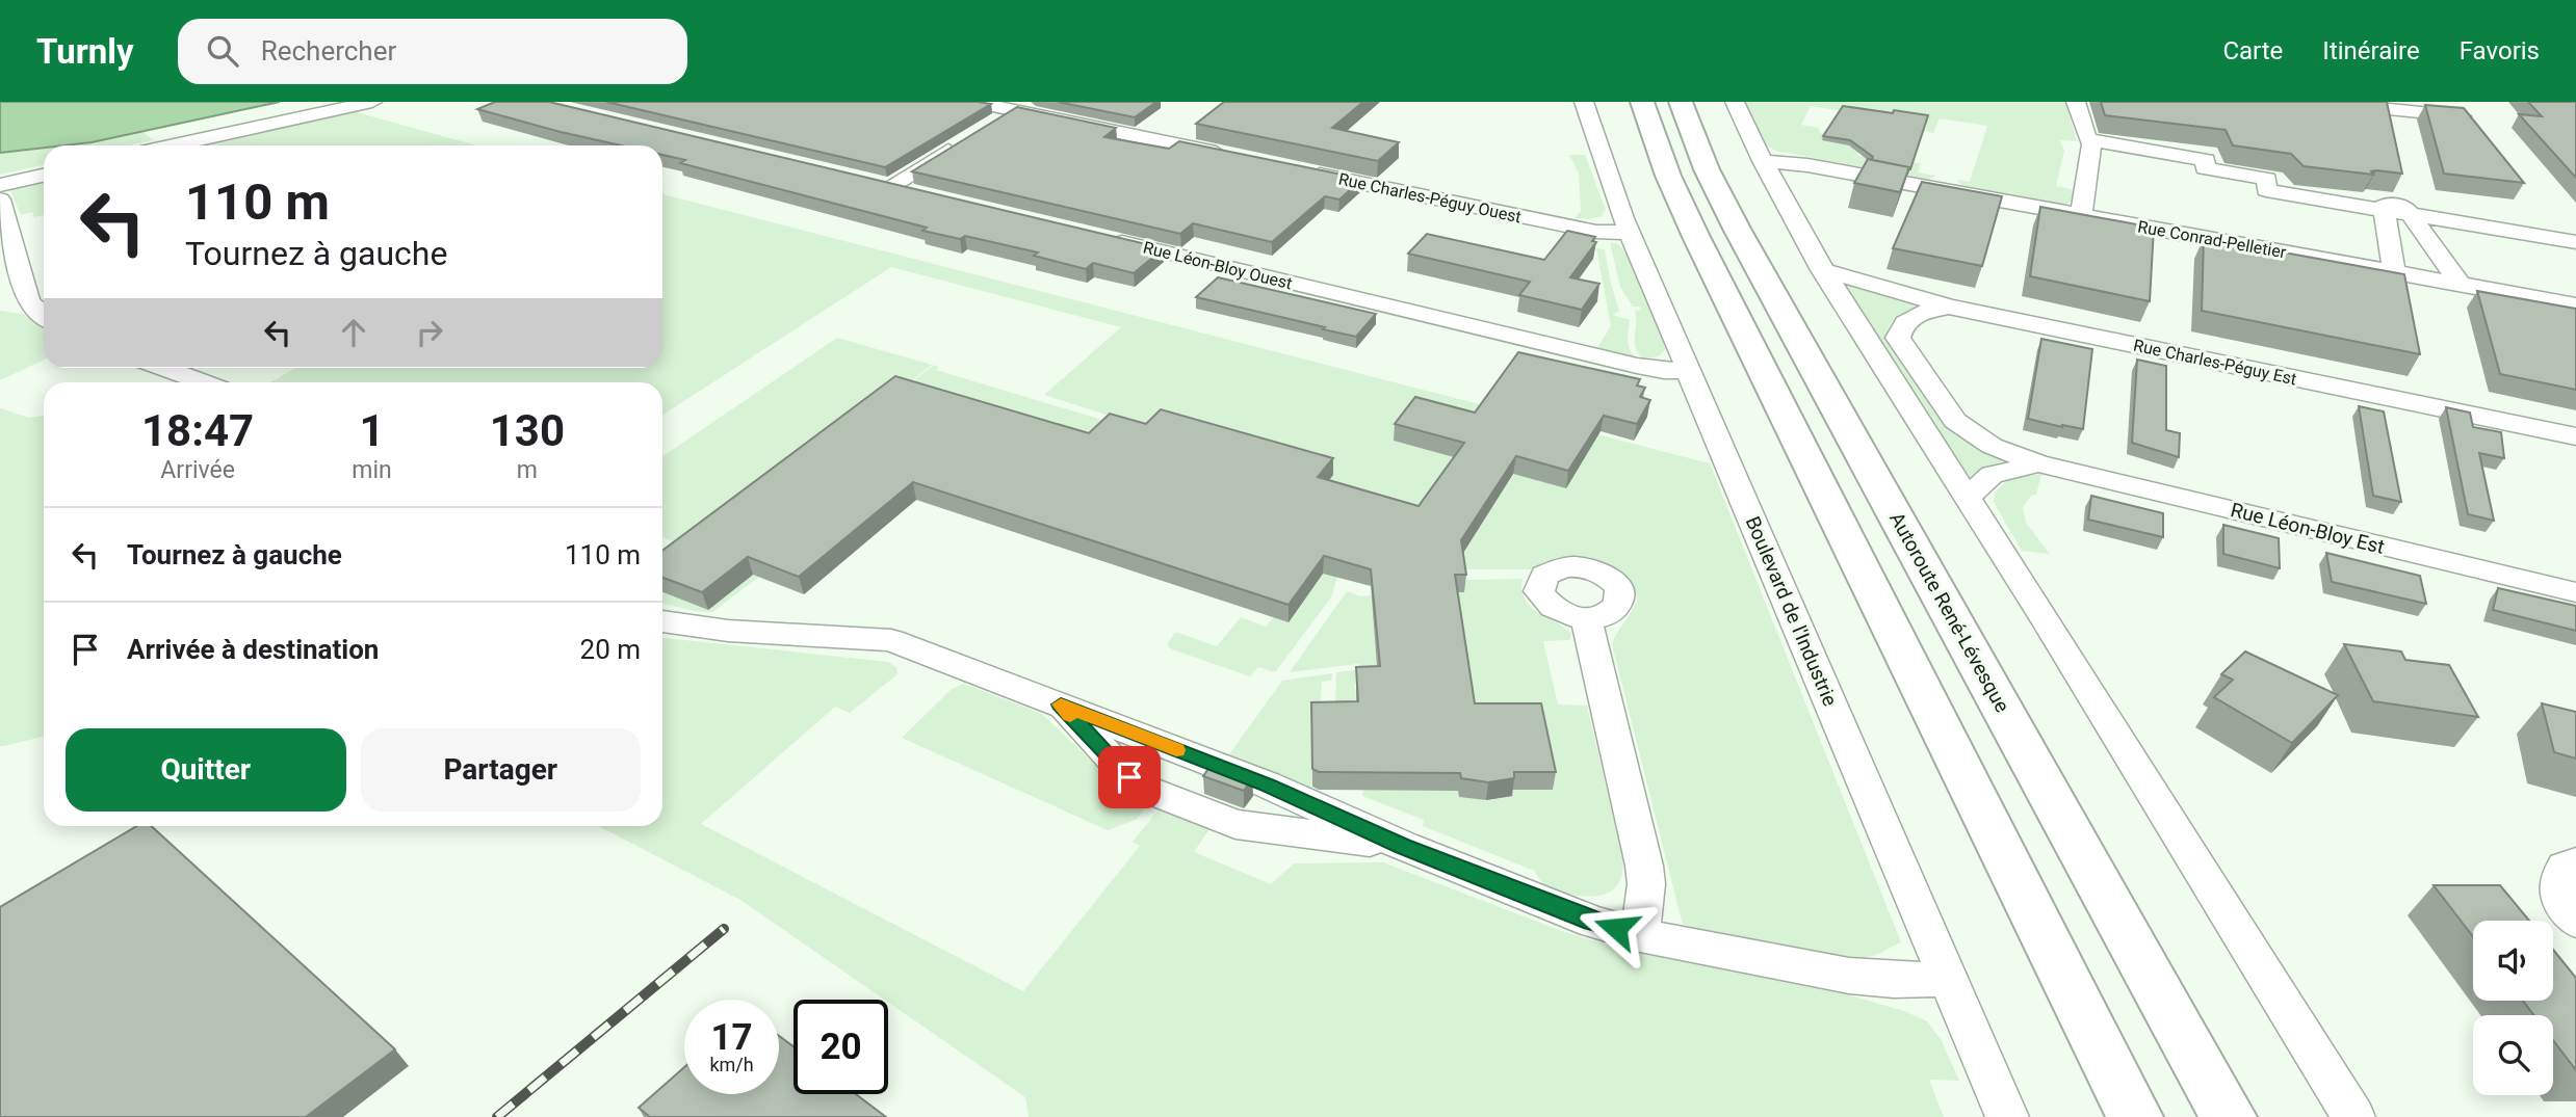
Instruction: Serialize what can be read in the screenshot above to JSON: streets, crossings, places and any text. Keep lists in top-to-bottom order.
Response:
{
  "streets": {
    "highway": ["Autoroute René-Lévesque"],
    "street": [
      "Rue Charles-Péguy Ouest",
      "Rue Conrad-Pelletier",
      "Rue Léon-Bloy Ouest",
      "Rue Charles-Péguy Est",
      "Rue Léon-Bloy Est",
      "Boulevard de l'Industrie"
    ]
  },
  "crossings": [
    ["Rue Charles-Péguy Ouest", "Boulevard de l'Industrie"],
    ["Rue Léon-Bloy Ouest", "Boulevard de l'Industrie"],
    ["Rue Charles-Péguy Est", "Rue Léon-Bloy Est"]
  ],
  "page": {
    "header": "Turnly",
    "search": "Rechercher",
    "nav": ["Carte", "Itinéraire", "Favoris"],
    "turn": ["110 m", "Tournez à gauche"],
    "eta": [
      "18:47",
      "Arrivée",
      "1",
      "min",
      "130",
      "m"
    ],
    "list": [
      {
        "name": "Tournez à gauche",
        "value": "110 m"
      },
      {
        "name": "Arrivée à destination",
        "value": "20 m"
      }
    ],
    "buttons": ["Quitter", "Partager"],
    "speed": "17 km/h",
    "limit": "20"
  }
}
